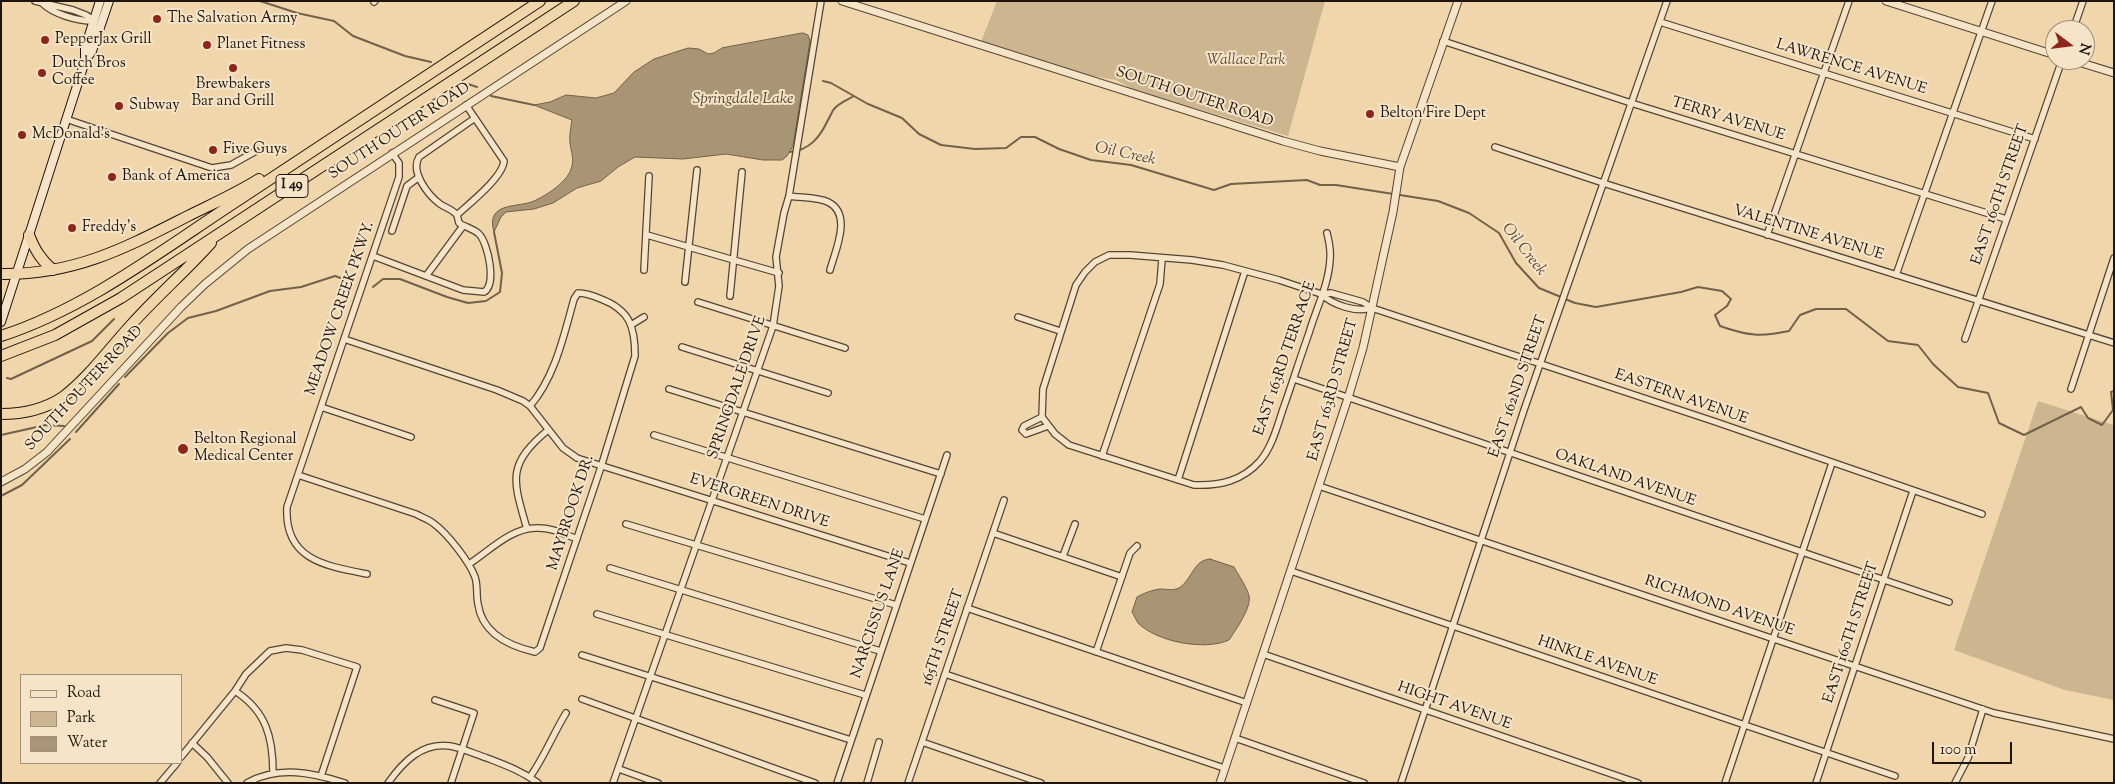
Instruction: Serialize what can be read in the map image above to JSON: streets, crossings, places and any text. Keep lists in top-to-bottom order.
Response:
{
  "streets": {
    "highway": ["I 49"],
    "street": [
      "LAWRENCE AVENUE",
      "SOUTH OUTER ROAD",
      "TERRY AVENUE",
      "EAST 160TH STREET",
      "VALENTINE AVENUE",
      "MEADOW CREEK PKWY.",
      "EAST 163RD TERRACE",
      "EAST 162ND STREET",
      "SPRINGDALE DRIVE",
      "EAST 163RD STREET",
      "EASTERN AVENUE",
      "OAKLAND AVENUE",
      "EVERGREEN DRIVE",
      "MAYBROOK DR.",
      "RICHMOND AVENUE",
      "NARCISSUS LANE",
      "165TH STREET",
      "HINKLE AVENUE",
      "HIGHT AVENUE"
    ]
  },
  "crossings": [
    ["LAWRENCE AVENUE", "EAST 160TH STREET"],
    ["LAWRENCE AVENUE", "EAST 162ND STREET"],
    ["SOUTH OUTER ROAD", "MEADOW CREEK PKWY."],
    ["SOUTH OUTER ROAD", "EAST 163RD STREET"],
    ["TERRY AVENUE", "EAST 160TH STREET"],
    ["TERRY AVENUE", "EAST 162ND STREET"],
    ["TERRY AVENUE", "EAST 163RD STREET"],
    ["EAST 160TH STREET", "VALENTINE AVENUE"],
    ["EAST 160TH STREET", "EASTERN AVENUE"],
    ["EAST 160TH STREET", "OAKLAND AVENUE"],
    ["EAST 160TH STREET", "RICHMOND AVENUE"],
    ["EAST 160TH STREET", "HINKLE AVENUE"],
    ["VALENTINE AVENUE", "EAST 162ND STREET"],
    ["EAST 163RD TERRACE", "EASTERN AVENUE"],
    ["EAST 163RD TERRACE", "OAKLAND AVENUE"],
    ["EAST 162ND STREET", "EASTERN AVENUE"],
    ["EAST 162ND STREET", "OAKLAND AVENUE"],
    ["EAST 162ND STREET", "RICHMOND AVENUE"],
    ["EAST 162ND STREET", "HINKLE AVENUE"],
    ["EAST 162ND STREET", "HIGHT AVENUE"],
    ["SPRINGDALE DRIVE", "EVERGREEN DRIVE"],
    ["EAST 163RD STREET", "EASTERN AVENUE"],
    ["EAST 163RD STREET", "OAKLAND AVENUE"],
    ["EAST 163RD STREET", "RICHMOND AVENUE"],
    ["EAST 163RD STREET", "HINKLE AVENUE"],
    ["EAST 163RD STREET", "HIGHT AVENUE"],
    ["EVERGREEN DRIVE", "MAYBROOK DR."],
    ["EVERGREEN DRIVE", "NARCISSUS LANE"]
  ],
  "water": ["Springdale Lake", "Oil Creek"],
  "parks": ["Wallace Park"],
  "places": [
    "The Salvation Army",
    "PepperJax Grill",
    "Planet Fitness",
    "Brewbakers Bar and Grill",
    "Dutch Bros Coffee",
    "Subway",
    "Belton Fire Dept",
    "McDonald's",
    "Five Guys",
    "Bank of America",
    "Freddy's",
    "Belton Regional Medical Center"
  ],
  "legend": ["Road", "Park", "Water"],
  "scale_bar": "100 m",
  "north": "right"
}
